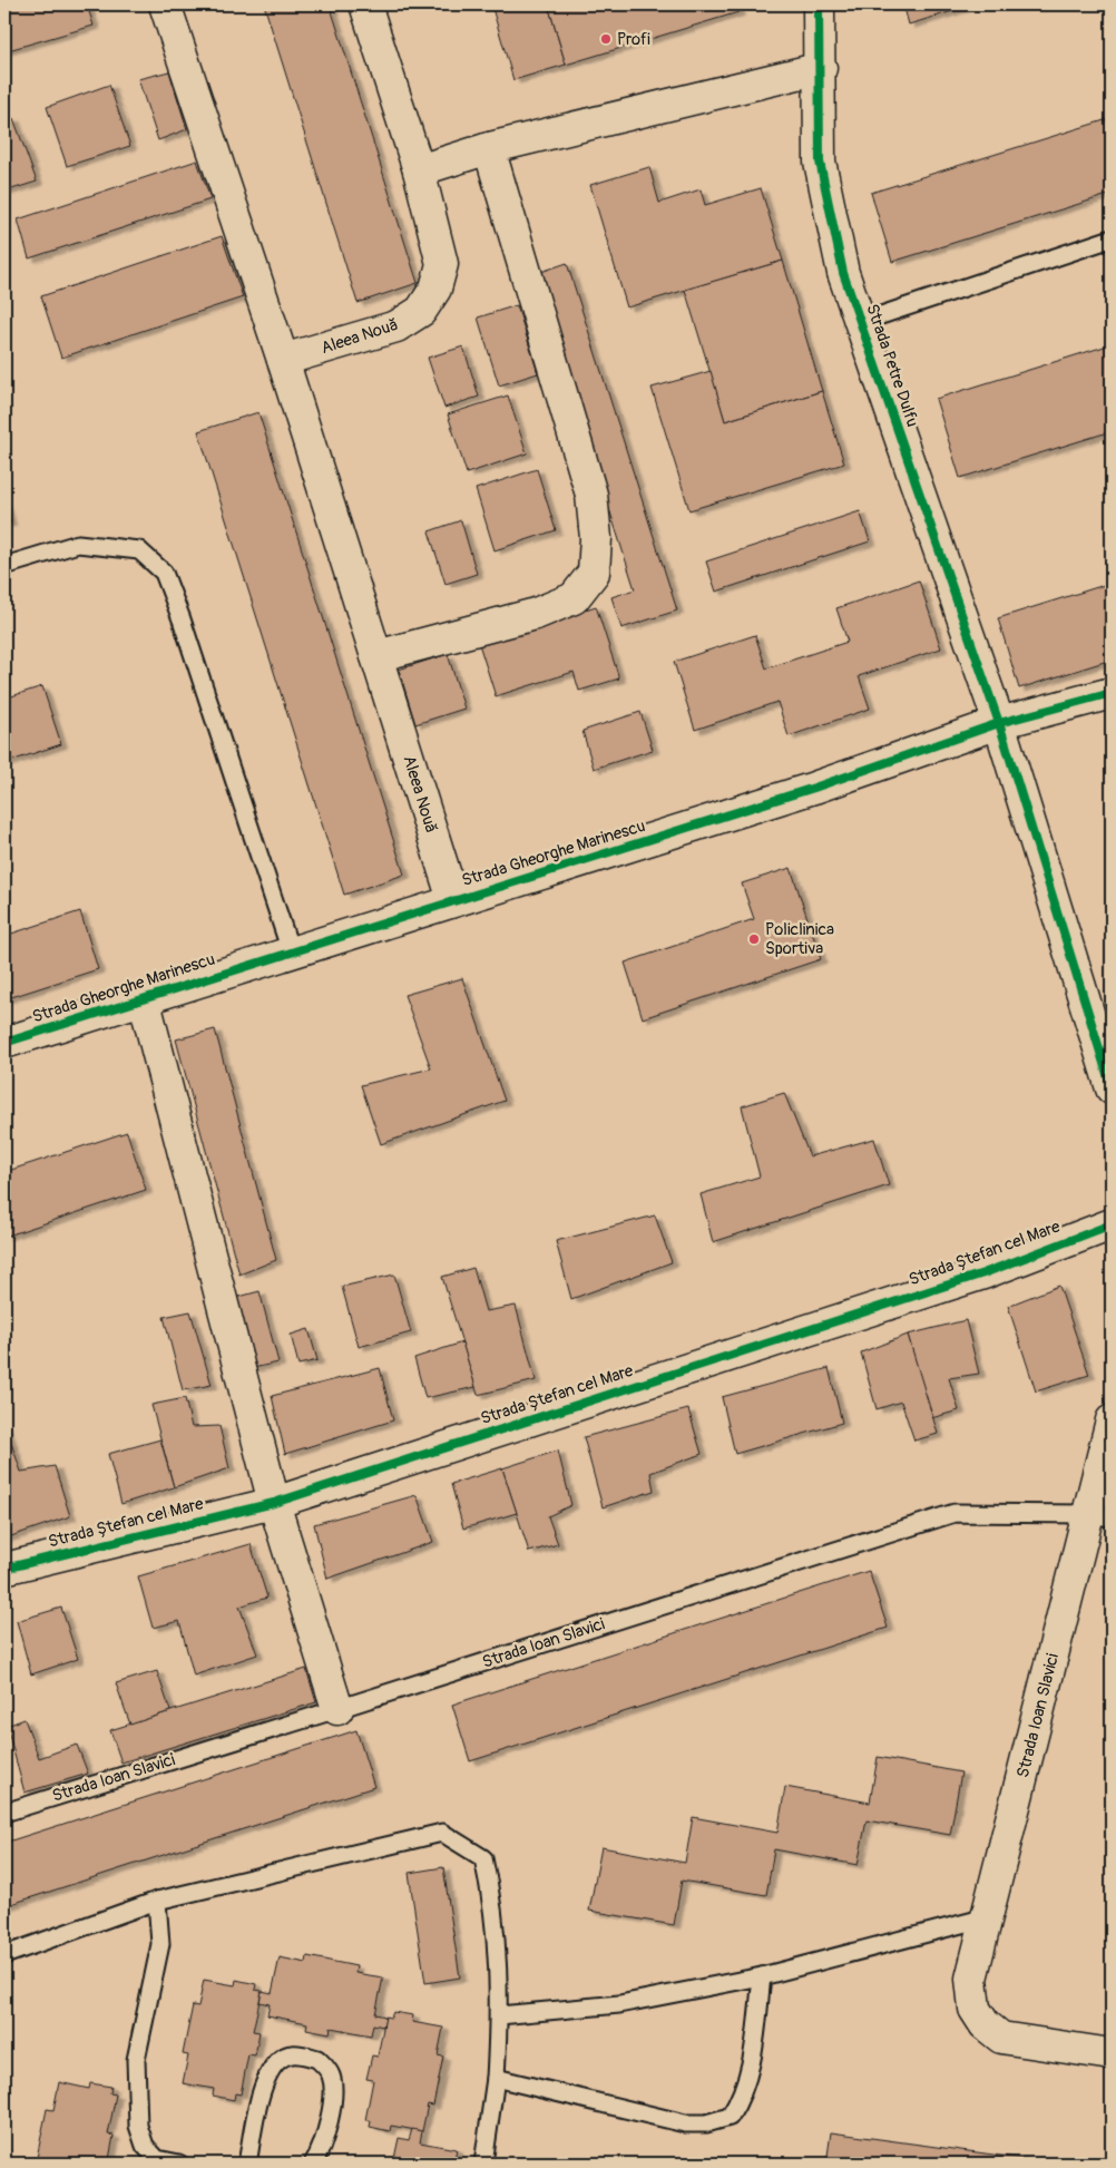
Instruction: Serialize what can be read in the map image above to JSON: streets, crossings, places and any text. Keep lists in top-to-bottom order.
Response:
{
  "streets": {
    "street": [
      "Aleea Nouă",
      "Strada Petre Dulfu",
      "Strada Gheorghe Marinescu",
      "Strada Ștefan cel Mare",
      "Strada Ioan Slavici"
    ]
  },
  "crossings": [
    ["Aleea Nouă", "Strada Gheorghe Marinescu"],
    ["Strada Petre Dulfu", "Strada Gheorghe Marinescu"]
  ],
  "places": ["Profi", "Policlinica Sportiva"]
}
